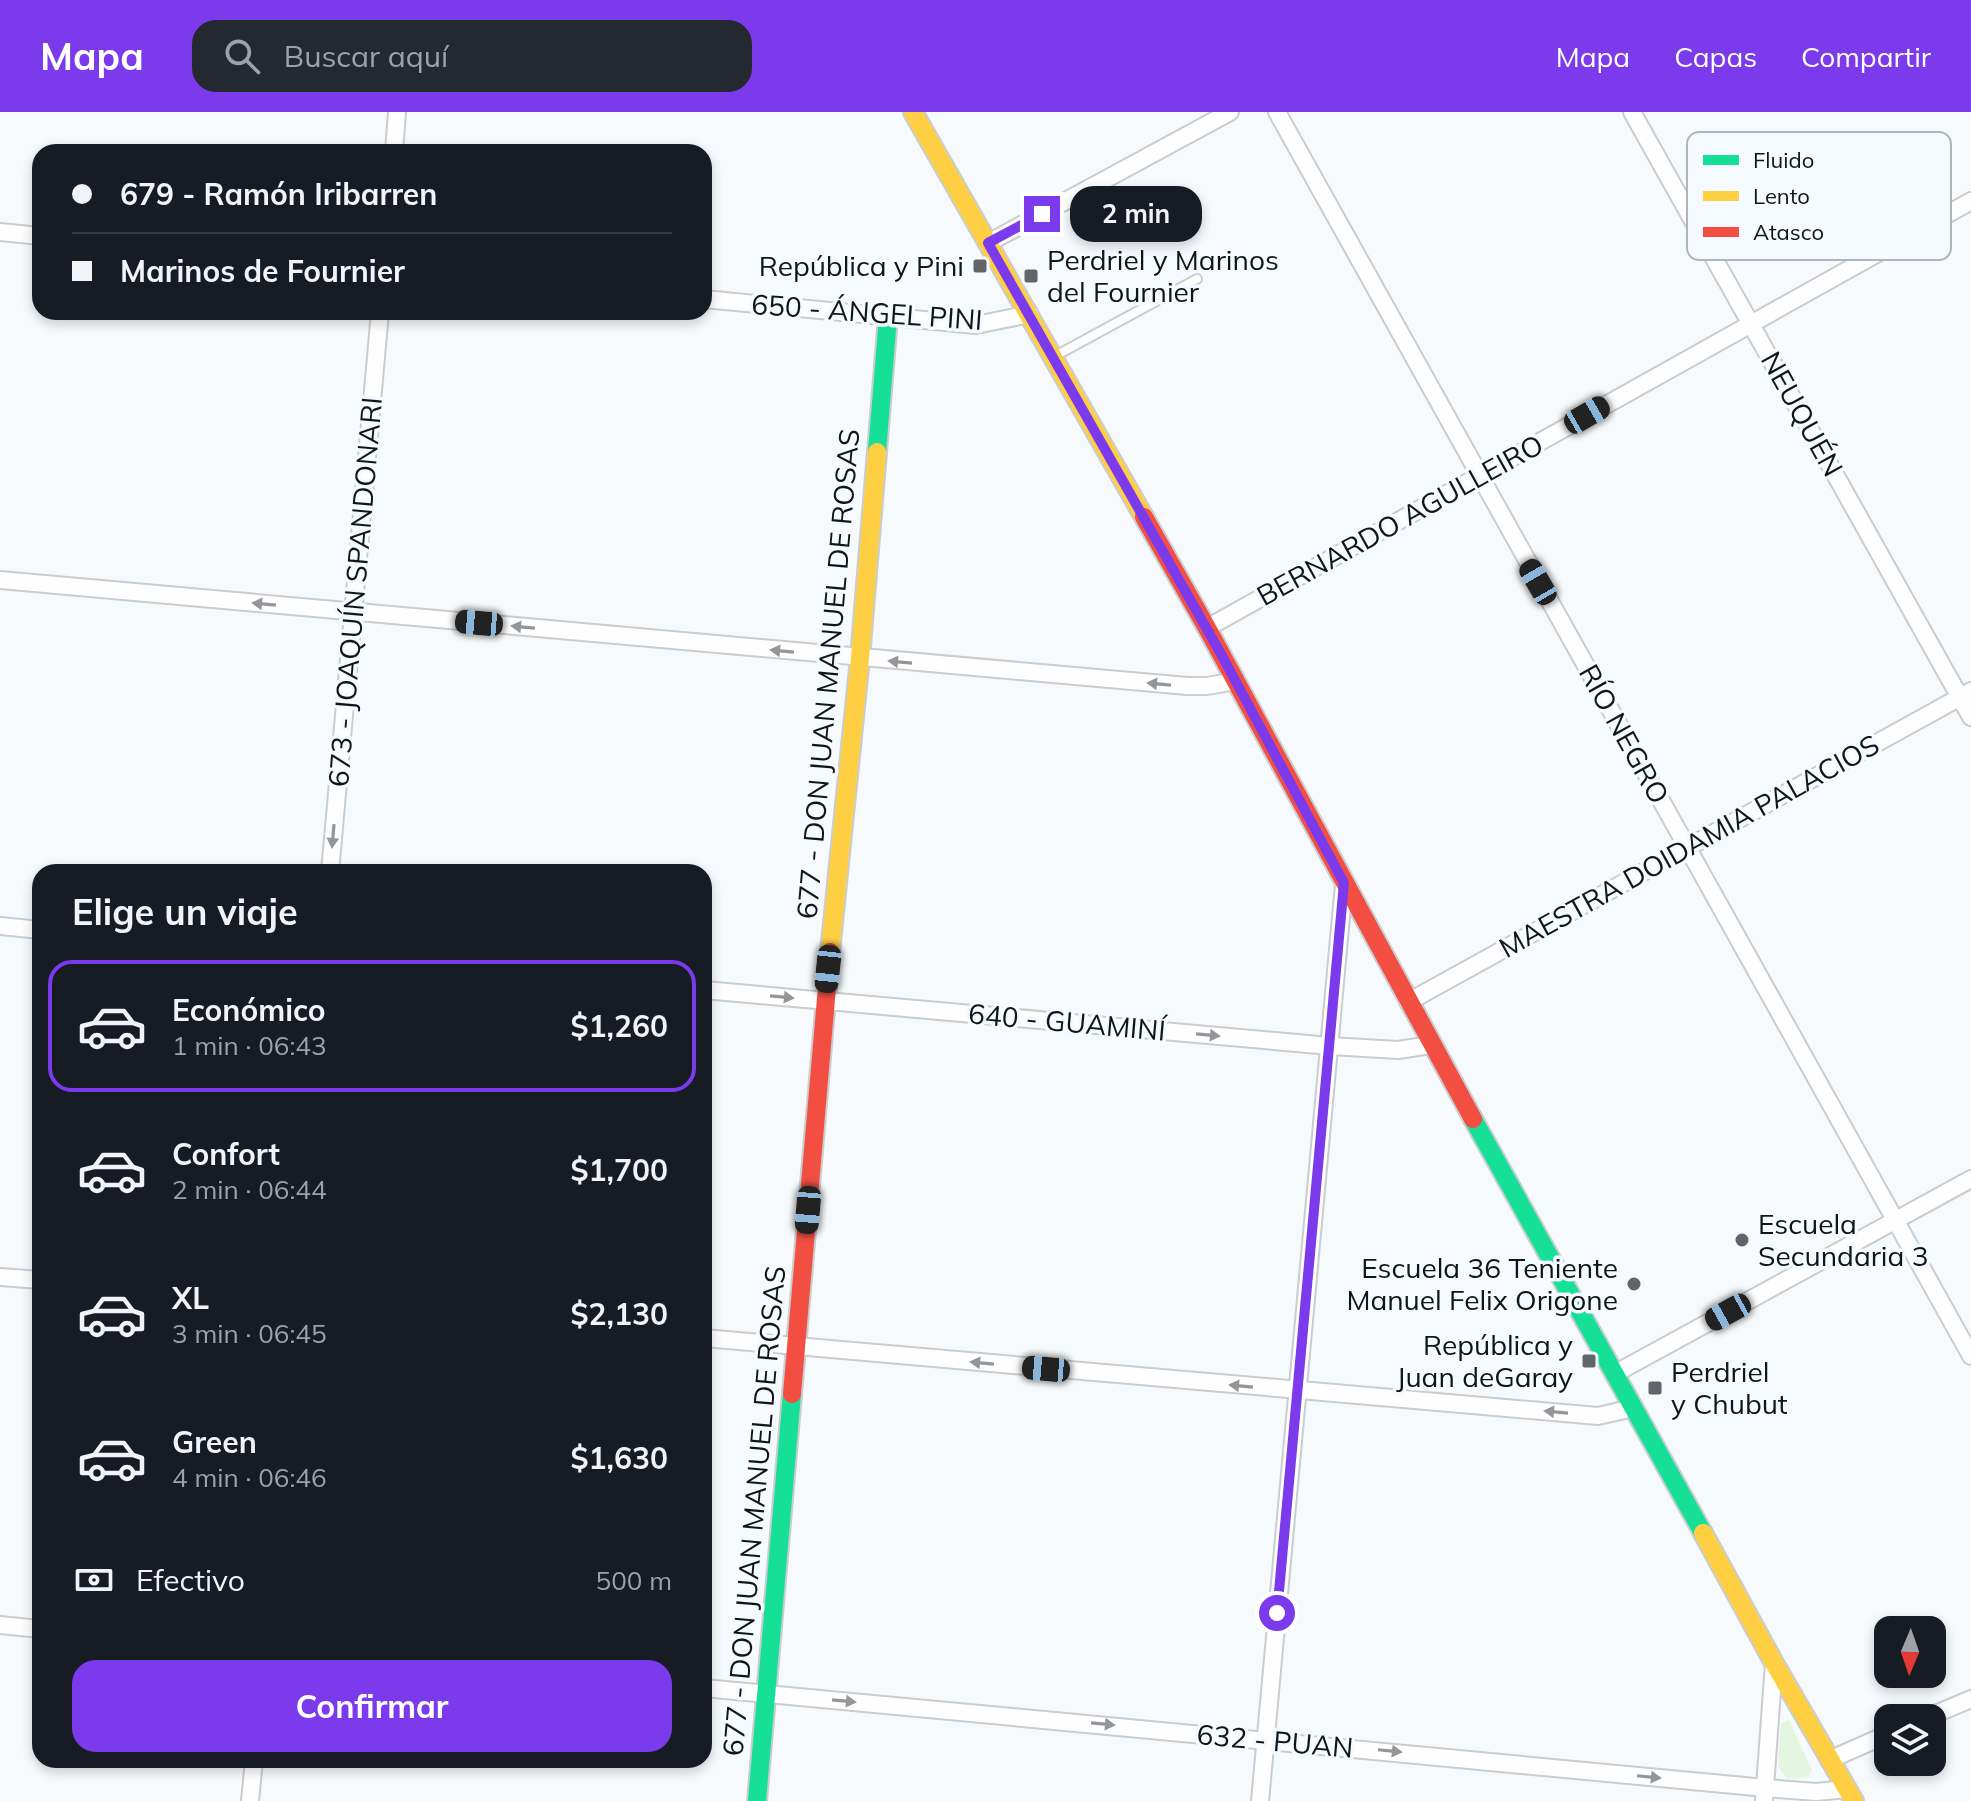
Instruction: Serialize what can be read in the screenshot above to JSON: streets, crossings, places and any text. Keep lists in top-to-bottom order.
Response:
{
  "streets": {
    "main road": ["677 - DON JUAN MANUEL DE ROSAS"],
    "street": [
      "650 - ÁNGEL PINI",
      "NEUQUÉN",
      "BERNARDO AGULLEIRO",
      "673 - JOAQUÍN SPANDONARI",
      "RÍO NEGRO",
      "MAESTRA DOIDAMIA PALACIOS",
      "640 - GUAMINÍ",
      "632 - PUAN"
    ]
  },
  "crossings": [
    ["650 - ÁNGEL PINI", "677 - DON JUAN MANUEL DE ROSAS"],
    ["NEUQUÉN", "BERNARDO AGULLEIRO"],
    ["NEUQUÉN", "MAESTRA DOIDAMIA PALACIOS"],
    ["BERNARDO AGULLEIRO", "RÍO NEGRO"],
    ["677 - DON JUAN MANUEL DE ROSAS", "640 - GUAMINÍ"],
    ["677 - DON JUAN MANUEL DE ROSAS", "632 - PUAN"],
    ["RÍO NEGRO", "MAESTRA DOIDAMIA PALACIOS"]
  ],
  "one_way": ["673 - JOAQUÍN SPANDONARI", "640 - GUAMINÍ", "632 - PUAN"],
  "places": {
    "transit": [
      "República y Pini",
      "Perdriel y Marinos del Fournier",
      "República y Juan deGaray",
      "Perdriel y Chubut"
    ],
    "other": ["Escuela Secundaria 3", "Escuela 36 Teniente Manuel Felix Origone"]
  },
  "legend": ["Fluido", "Lento", "Atasco"],
  "north": "bottom",
  "page": {
    "header": "Mapa",
    "search": "Buscar aquí",
    "nav": ["Mapa", "Capas", "Compartir"],
    "banner": ["679 - Ramón Iribarren", "Marinos de Fournier"],
    "bubble": "2 min",
    "heading": "Elige un viaje",
    "list": [
      {
        "name": "Económico",
        "note": "1 min · 06:43",
        "value": "$1,260"
      },
      {
        "name": "Confort",
        "note": "2 min · 06:44",
        "value": "$1,700"
      },
      {
        "name": "XL",
        "note": "3 min · 06:45",
        "value": "$2,130"
      },
      {
        "name": "Green",
        "note": "4 min · 06:46",
        "value": "$1,630"
      }
    ],
    "pay": ["Efectivo", "500 m"],
    "buttons": "Confirmar"
  }
}
